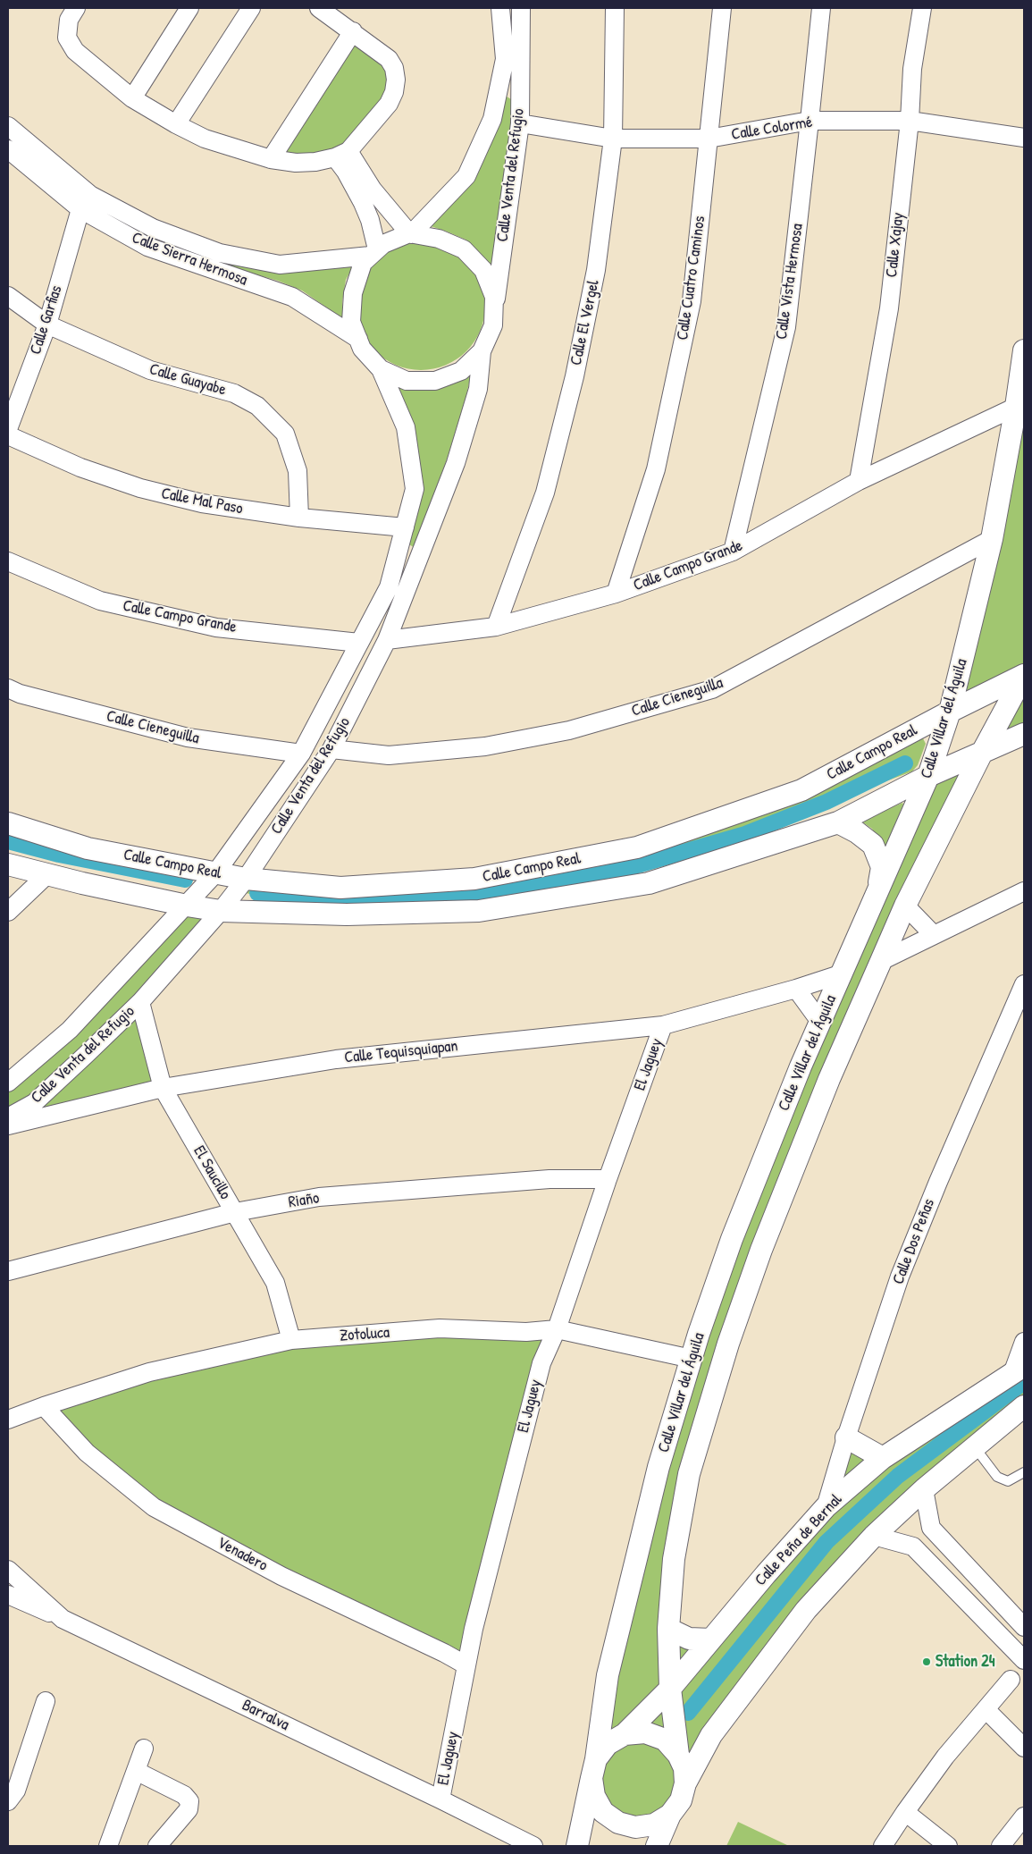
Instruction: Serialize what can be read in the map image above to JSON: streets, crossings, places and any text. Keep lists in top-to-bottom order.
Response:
{
  "streets": {
    "street": [
      "Calle Colormé",
      "Calle Venta del Refugio",
      "Calle Xajay",
      "Calle Sierra Hermosa",
      "Calle Cuatro Caminos",
      "Calle Vista Hermosa",
      "Calle Garfias",
      "Calle El Vergel",
      "Calle Guayabe",
      "Calle Mal Paso",
      "Calle Campo Grande",
      "Calle Cieneguilla",
      "Calle Villar del Águila",
      "Calle Campo Real",
      "Calle Tequisquiapan",
      "El Jaguey",
      "El Saucillo",
      "Riaño",
      "Calle Dos Peñas",
      "Zotoluca",
      "Calle Peña de Bernal",
      "Venadero",
      "Barralva"
    ]
  },
  "crossings": [
    ["Calle Colormé", "Calle Venta del Refugio"],
    ["Calle Colormé", "Calle Xajay"],
    ["Calle Colormé", "Calle Cuatro Caminos"],
    ["Calle Colormé", "Calle Vista Hermosa"],
    ["Calle Colormé", "Calle El Vergel"],
    ["Calle Venta del Refugio", "Calle Sierra Hermosa"],
    ["Calle Venta del Refugio", "Calle Mal Paso"],
    ["Calle Venta del Refugio", "Calle Campo Grande"],
    ["Calle Venta del Refugio", "Calle Cieneguilla"],
    ["Calle Venta del Refugio", "Calle Campo Real"],
    ["Calle Venta del Refugio", "El Saucillo"],
    ["Calle Xajay", "Calle Campo Grande"],
    ["Calle Sierra Hermosa", "Calle Garfias"],
    ["Calle Cuatro Caminos", "Calle Campo Grande"],
    ["Calle Vista Hermosa", "Calle Campo Grande"],
    ["Calle Garfias", "Calle Guayabe"],
    ["Calle El Vergel", "Calle Campo Grande"],
    ["Calle Guayabe", "Calle Mal Paso"],
    ["Calle Campo Grande", "Calle Villar del Águila"],
    ["Calle Cieneguilla", "Calle Villar del Águila"],
    ["Calle Villar del Águila", "Calle Campo Real"],
    ["Calle Villar del Águila", "Calle Tequisquiapan"],
    ["Calle Villar del Águila", "Zotoluca"],
    ["Calle Villar del Águila", "Calle Peña de Bernal"],
    ["Calle Tequisquiapan", "El Jaguey"],
    ["Calle Tequisquiapan", "El Saucillo"],
    ["El Jaguey", "Riaño"],
    ["El Jaguey", "Zotoluca"],
    ["El Jaguey", "Venadero"],
    ["El Jaguey", "Barralva"],
    ["El Saucillo", "Riaño"],
    ["El Saucillo", "Zotoluca"],
    ["Calle Dos Peñas", "Calle Peña de Bernal"],
    ["Zotoluca", "Venadero"]
  ],
  "places": ["Station 24"]
}
